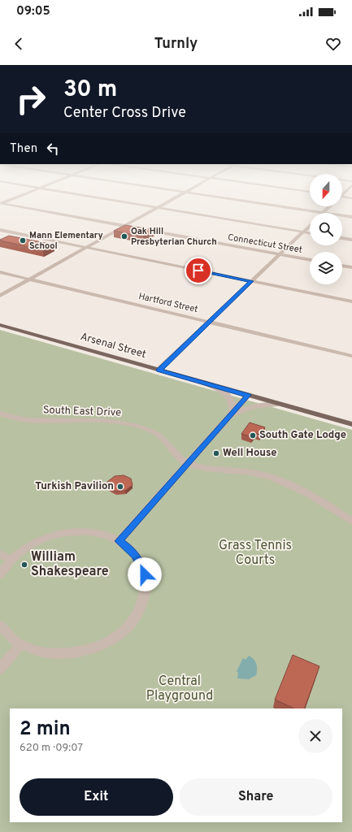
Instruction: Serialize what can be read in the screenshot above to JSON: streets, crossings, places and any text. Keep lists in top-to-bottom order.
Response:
{
  "streets": {
    "main road": ["Arsenal Street"],
    "street": ["Connecticut Street", "Hartford Street", "South East Drive"]
  },
  "parks": ["Grass Tennis Courts", "Central Playground"],
  "places": [
    "Oak Hill Presbyterian Church",
    "Mann Elementary School",
    "South Gate Lodge",
    "Well House",
    "Turkish Pavilion",
    "William Shakespeare"
  ],
  "north": "bottom",
  "page": {
    "status": "09:05",
    "header": "Turnly",
    "turn": ["30 m", "Center Cross Drive"],
    "then": "Then",
    "heading": ["2 min", "620 m · 09:07"],
    "buttons": ["Exit", "Share"]
  }
}
